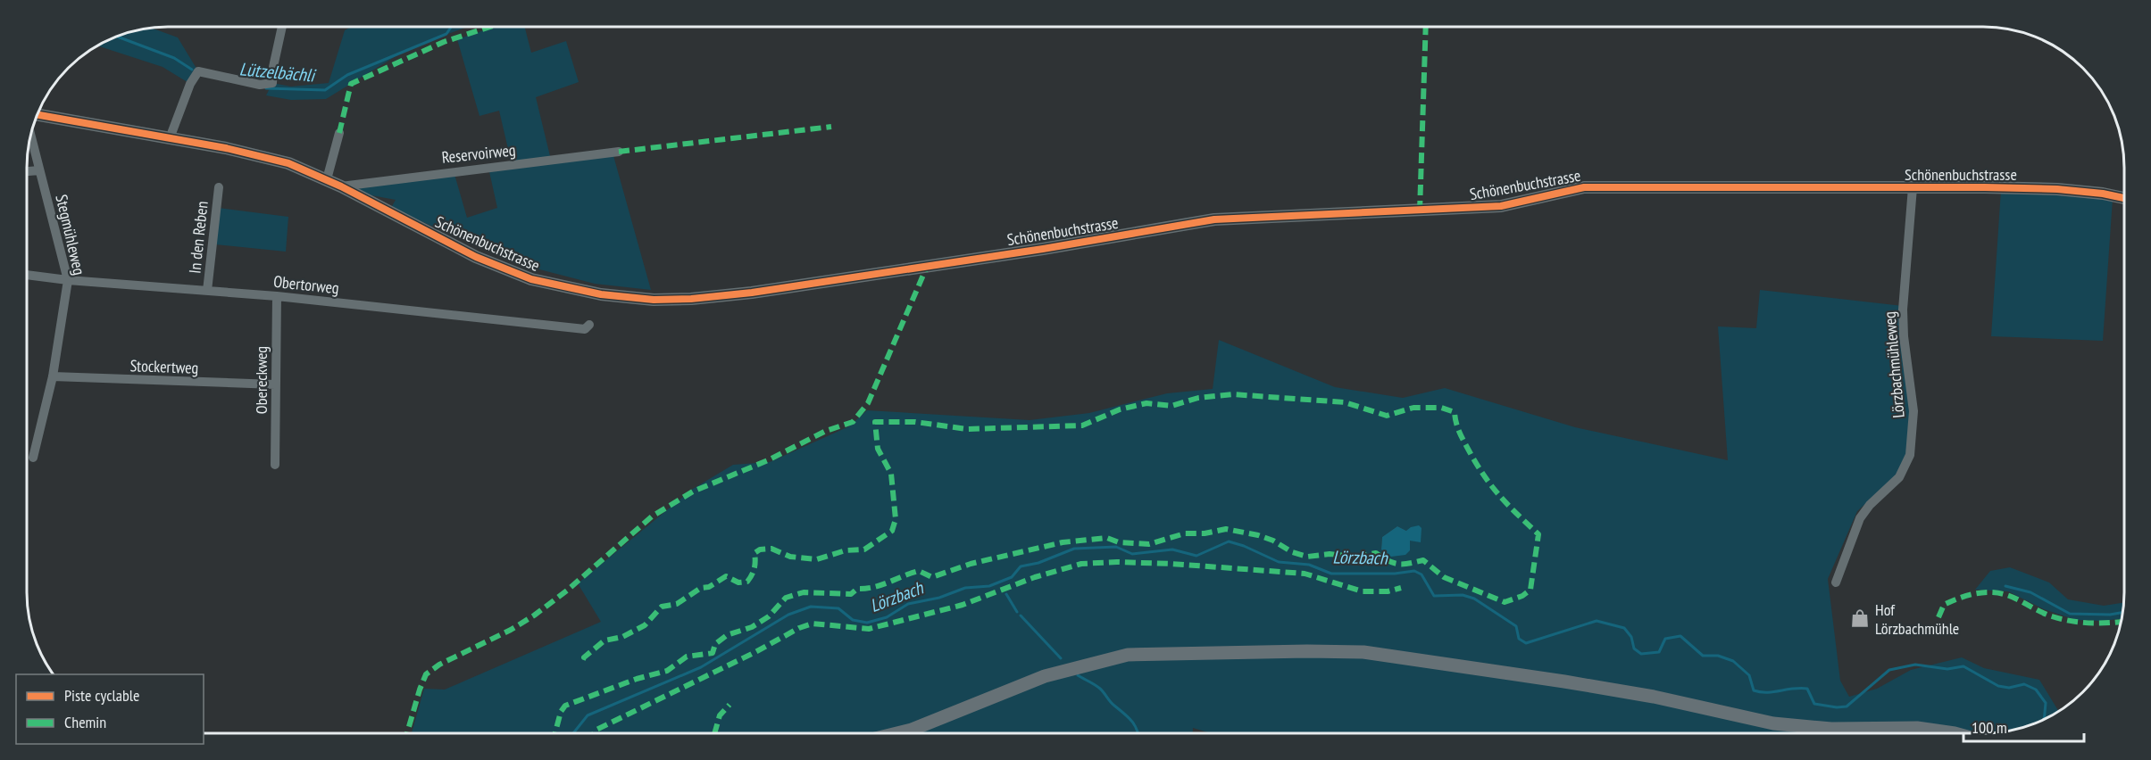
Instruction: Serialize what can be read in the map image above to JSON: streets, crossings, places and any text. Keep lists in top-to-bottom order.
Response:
{
  "streets": {
    "street": [
      "Reservoirweg",
      "Schönenbuchstrasse",
      "Stegmühleweg",
      "In den Reben",
      "Obertorweg",
      "Lörzbachmühleweg",
      "Stockertweg",
      "Obereckweg"
    ]
  },
  "crossings": [
    ["Reservoirweg", "Schönenbuchstrasse"],
    ["Schönenbuchstrasse", "Lörzbachmühleweg"],
    ["Stegmühleweg", "Obertorweg"],
    ["Stegmühleweg", "Stockertweg"],
    ["In den Reben", "Obertorweg"],
    ["Obertorweg", "Obereckweg"],
    ["Stockertweg", "Obereckweg"]
  ],
  "water": ["Lützelbächli", "Lörzbach"],
  "places": {
    "shop": ["Hof Lörzbachmühle"]
  },
  "legend": ["Piste cyclable", "Chemin"],
  "scale_bar": "100 m"
}
